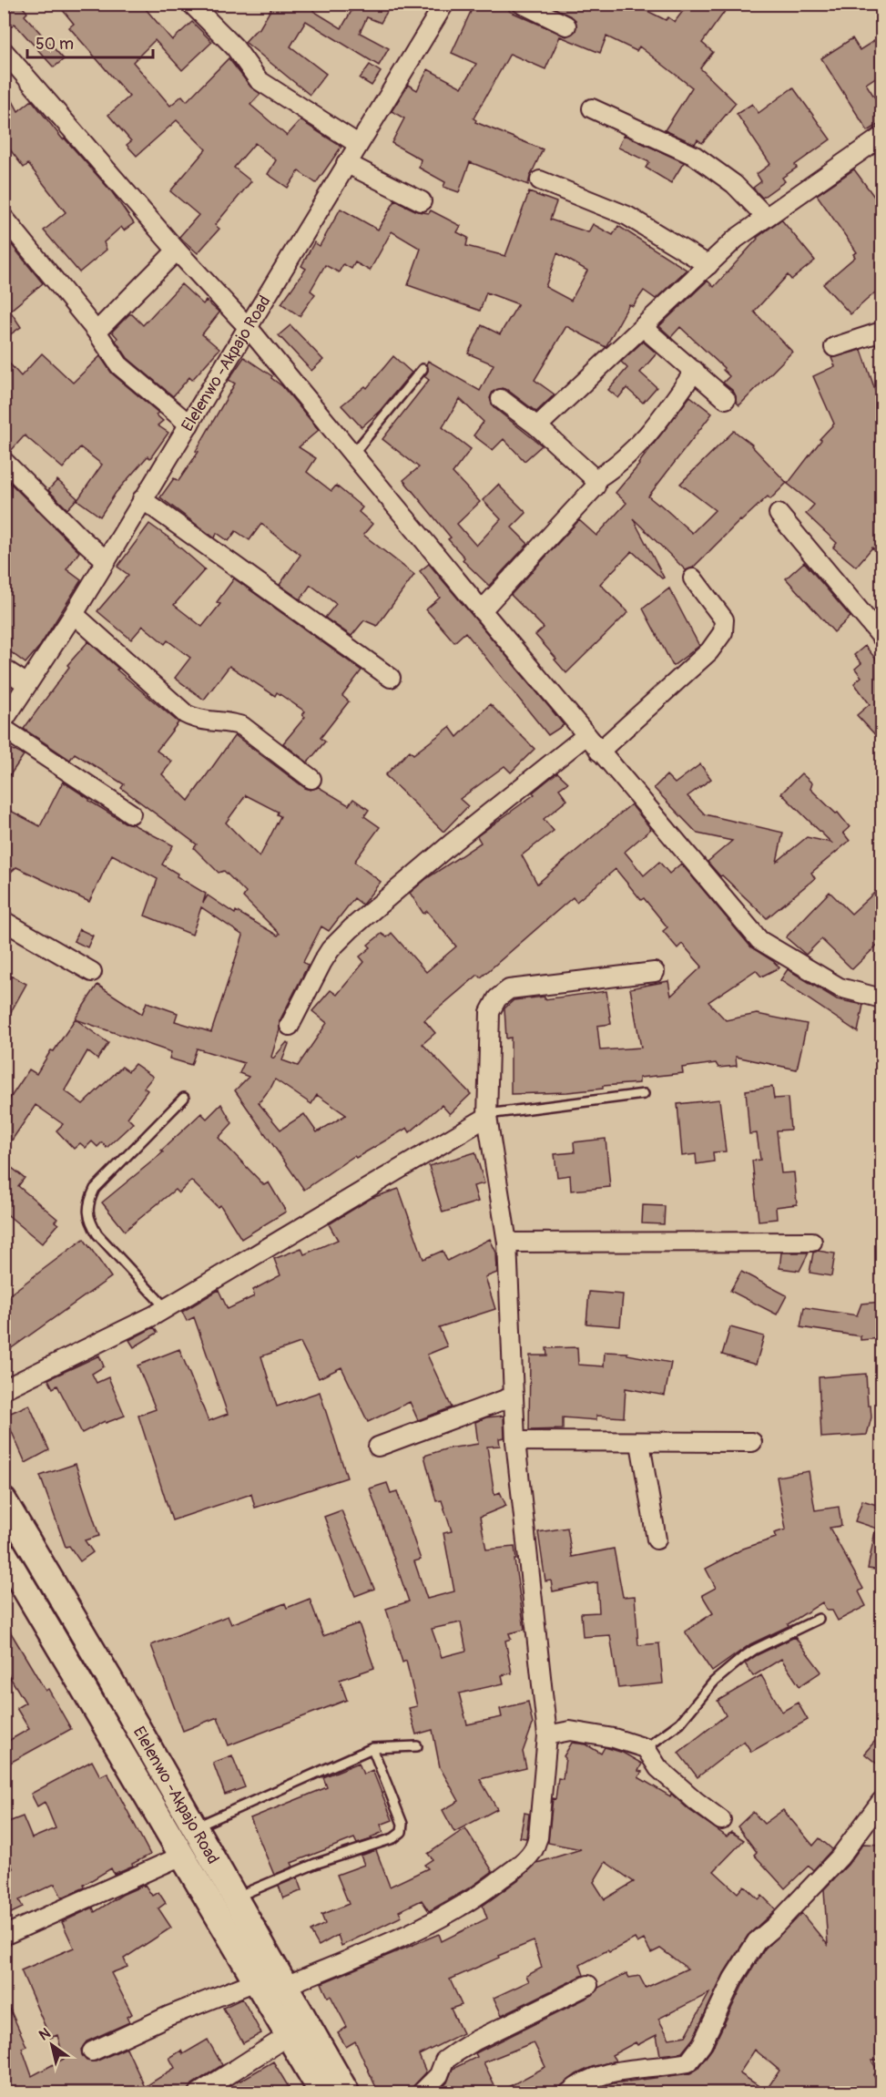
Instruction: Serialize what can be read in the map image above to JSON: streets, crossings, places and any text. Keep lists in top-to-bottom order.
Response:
{
  "streets": {
    "main road": ["Elelenwo -Akpajo Road"]
  },
  "scale_bar": "50 m",
  "north": "top left"
}
